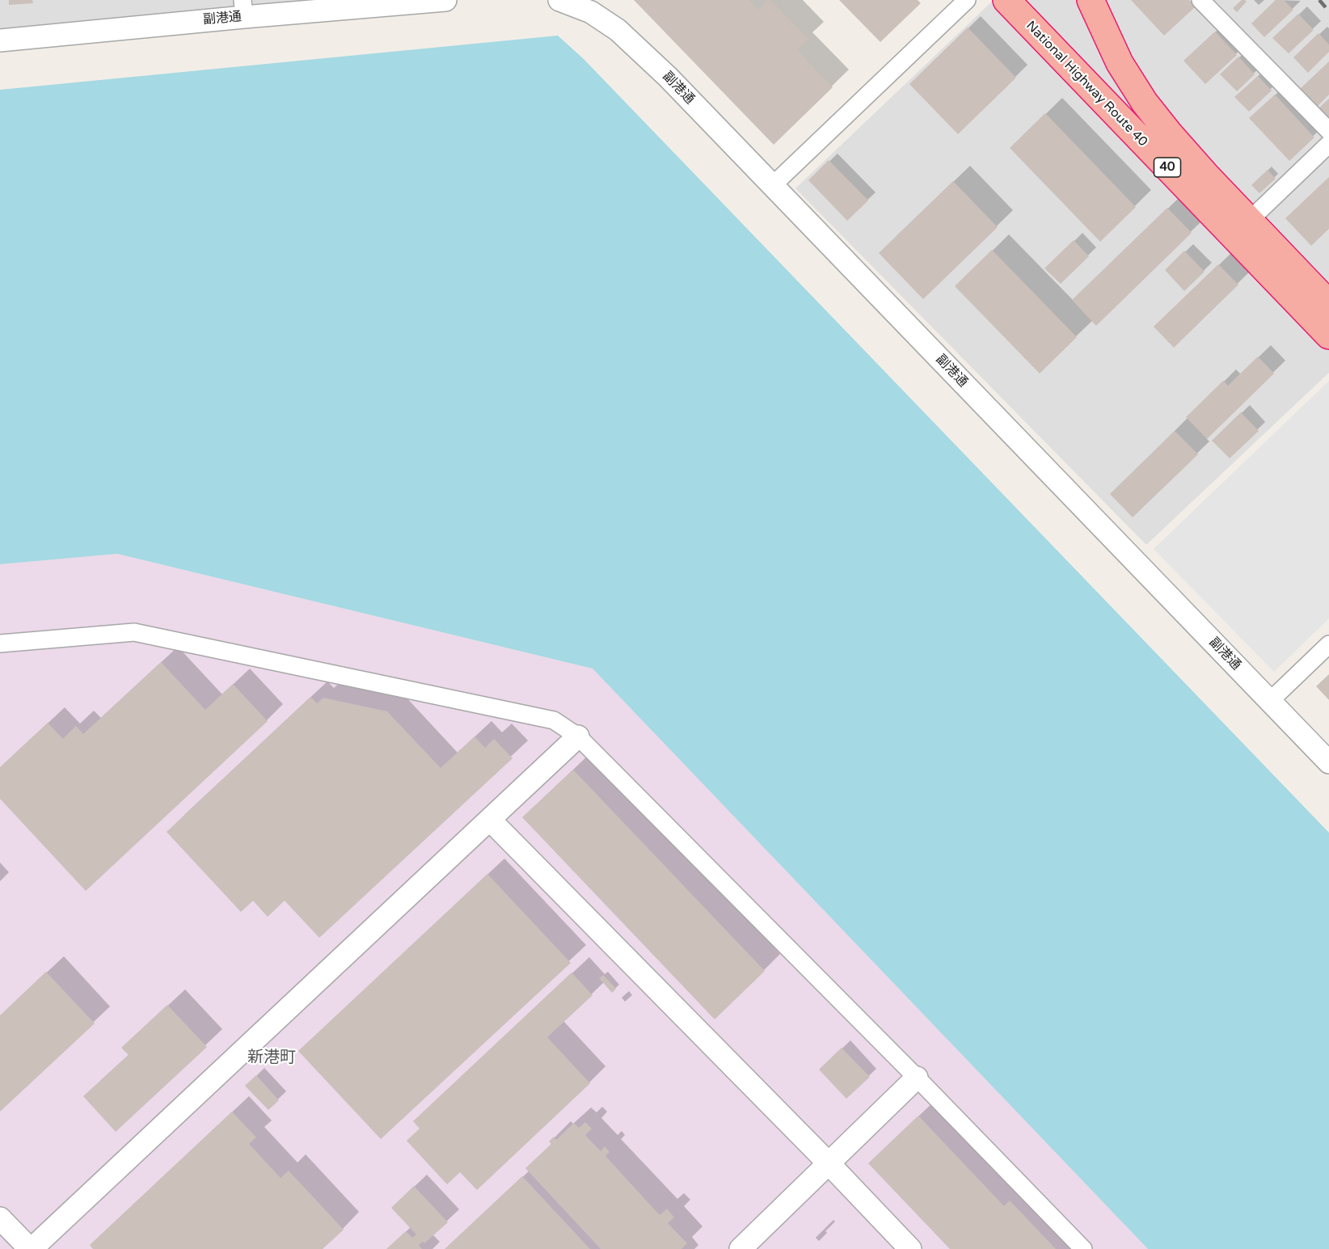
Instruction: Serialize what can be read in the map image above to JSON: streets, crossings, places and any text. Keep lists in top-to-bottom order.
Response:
{
  "streets": {
    "highway": ["National Highway Route 40", "40"],
    "street": ["副港通"]
  },
  "districts": ["新港町"]
}
